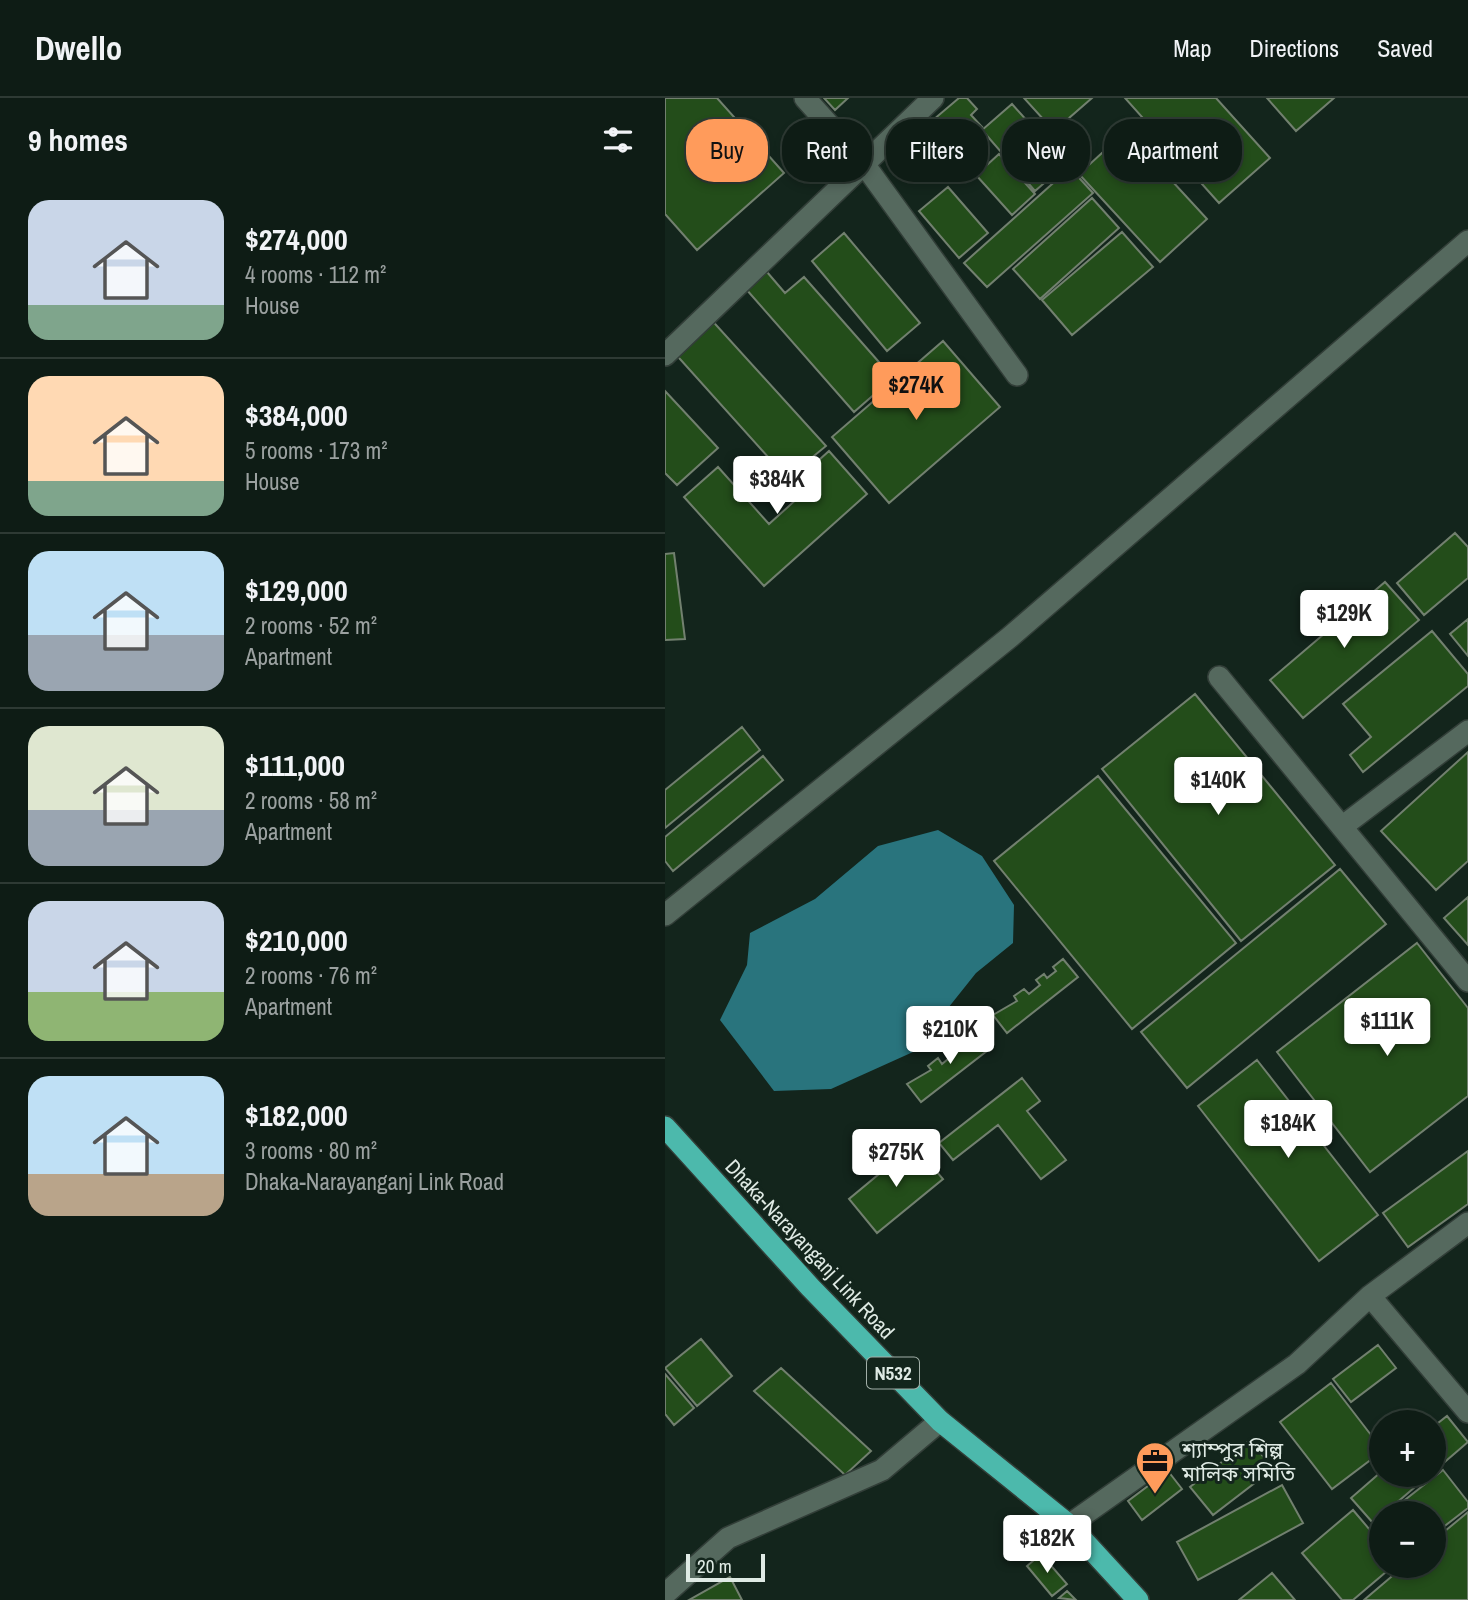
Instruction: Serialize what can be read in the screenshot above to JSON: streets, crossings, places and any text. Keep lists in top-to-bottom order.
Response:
{
  "streets": {
    "highway": ["Dhaka-Narayanganj Link Road", "N532"]
  },
  "places": {
    "office": ["শ্যাম্পুর শিল্প মালিক সমিতি"]
  },
  "scale_bar": "20 m",
  "page": {
    "header": "Dwello",
    "nav": ["Map", "Directions", "Saved"],
    "heading": "9 homes",
    "chip": [
      "Buy",
      "Rent",
      "Filters",
      "New",
      "Apartment"
    ],
    "list": [
      {
        "name": "$274,000",
        "note": "4 rooms · 112 m² · House"
      },
      {
        "name": "$384,000",
        "note": "5 rooms · 173 m² · House"
      },
      {
        "name": "$129,000",
        "note": "2 rooms · 52 m² · Apartment"
      },
      {
        "name": "$111,000",
        "note": "2 rooms · 58 m² · Apartment"
      },
      {
        "name": "$210,000",
        "note": "2 rooms · 76 m² · Apartment"
      },
      {
        "name": "$182,000",
        "note": "3 rooms · 80 m² · Dhaka-Narayanganj Link Road"
      }
    ],
    "price": [
      "$274K",
      "$384K",
      "$129K",
      "$140K",
      "$111K",
      "$210K",
      "$184K",
      "$275K",
      "$182K"
    ],
    "map_buttons": ["+", "−"],
    "scale": "20 m"
  }
}
